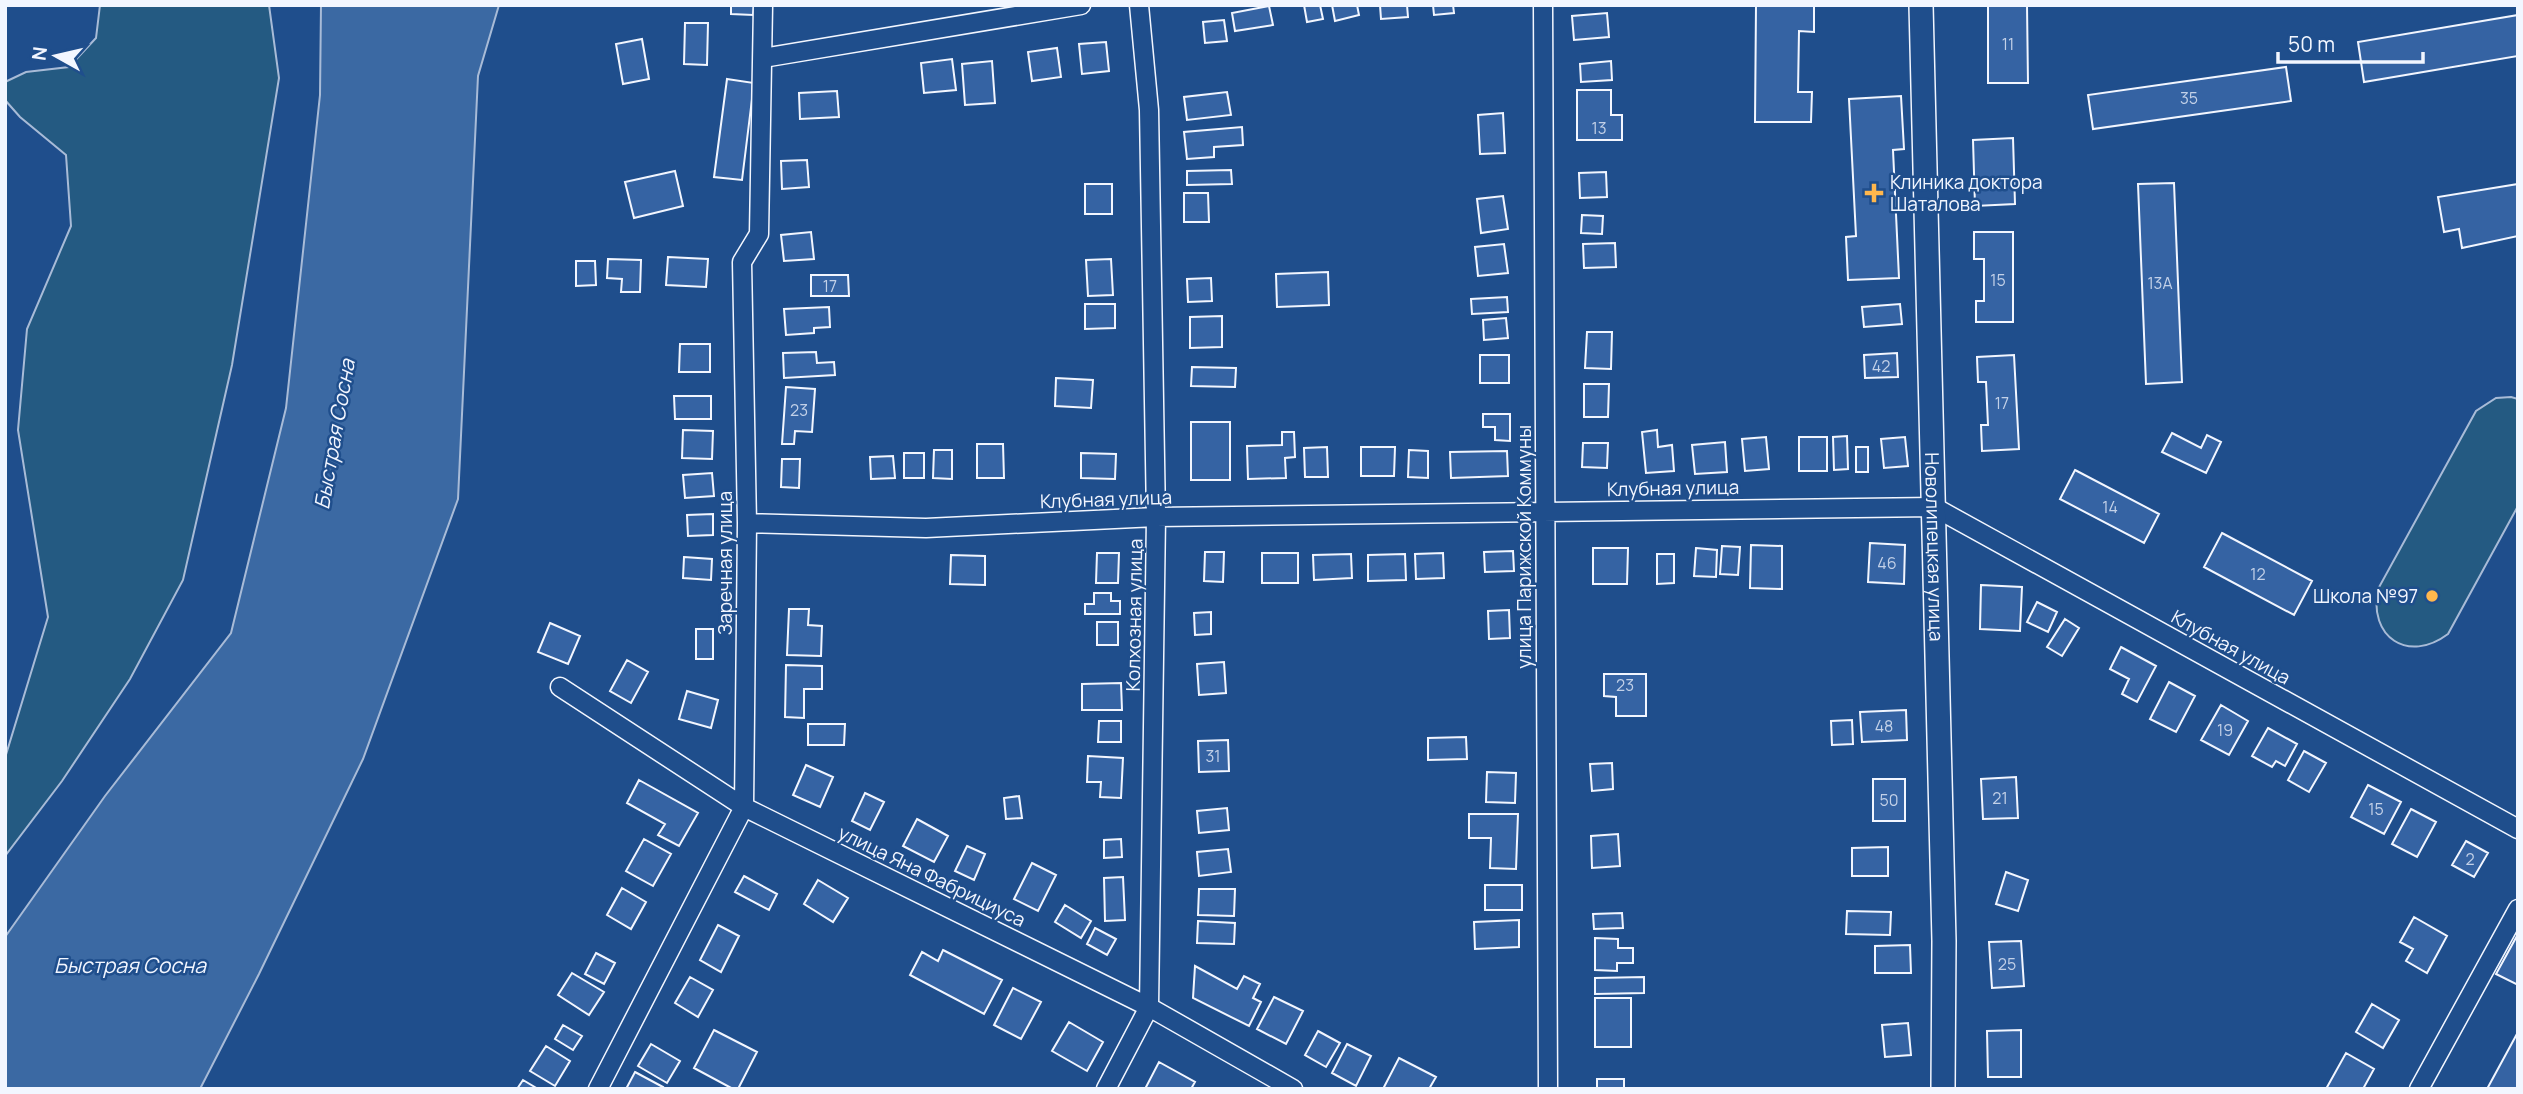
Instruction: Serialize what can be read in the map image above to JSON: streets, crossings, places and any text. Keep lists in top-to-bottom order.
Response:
{
  "streets": {
    "street": [
      "Клубная улица",
      "улица Парижской Коммуны",
      "Новолипецкая улица",
      "Заречная улица",
      "Колхозная улица",
      "улица Яна Фабрициуса"
    ]
  },
  "crossings": [
    ["Клубная улица", "улица Парижской Коммуны"],
    ["Клубная улица", "Новолипецкая улица"],
    ["Клубная улица", "Заречная улица"],
    ["Клубная улица", "Колхозная улица"],
    ["Заречная улица", "улица Яна Фабрициуса"],
    ["Колхозная улица", "улица Яна Фабрициуса"]
  ],
  "water": ["Быстрая Сосна"],
  "places": {
    "health": ["Клиника доктора Шаталова"],
    "other": ["Школа №97"]
  },
  "house_numbers": [
    "11",
    "35",
    "13",
    "15",
    "13А",
    "17",
    "42",
    "17",
    "23",
    "14",
    "46",
    "12",
    "23",
    "48",
    "19",
    "31",
    "21",
    "50",
    "15",
    "2",
    "25"
  ],
  "scale_bar": "50 m",
  "north": "left"
}
